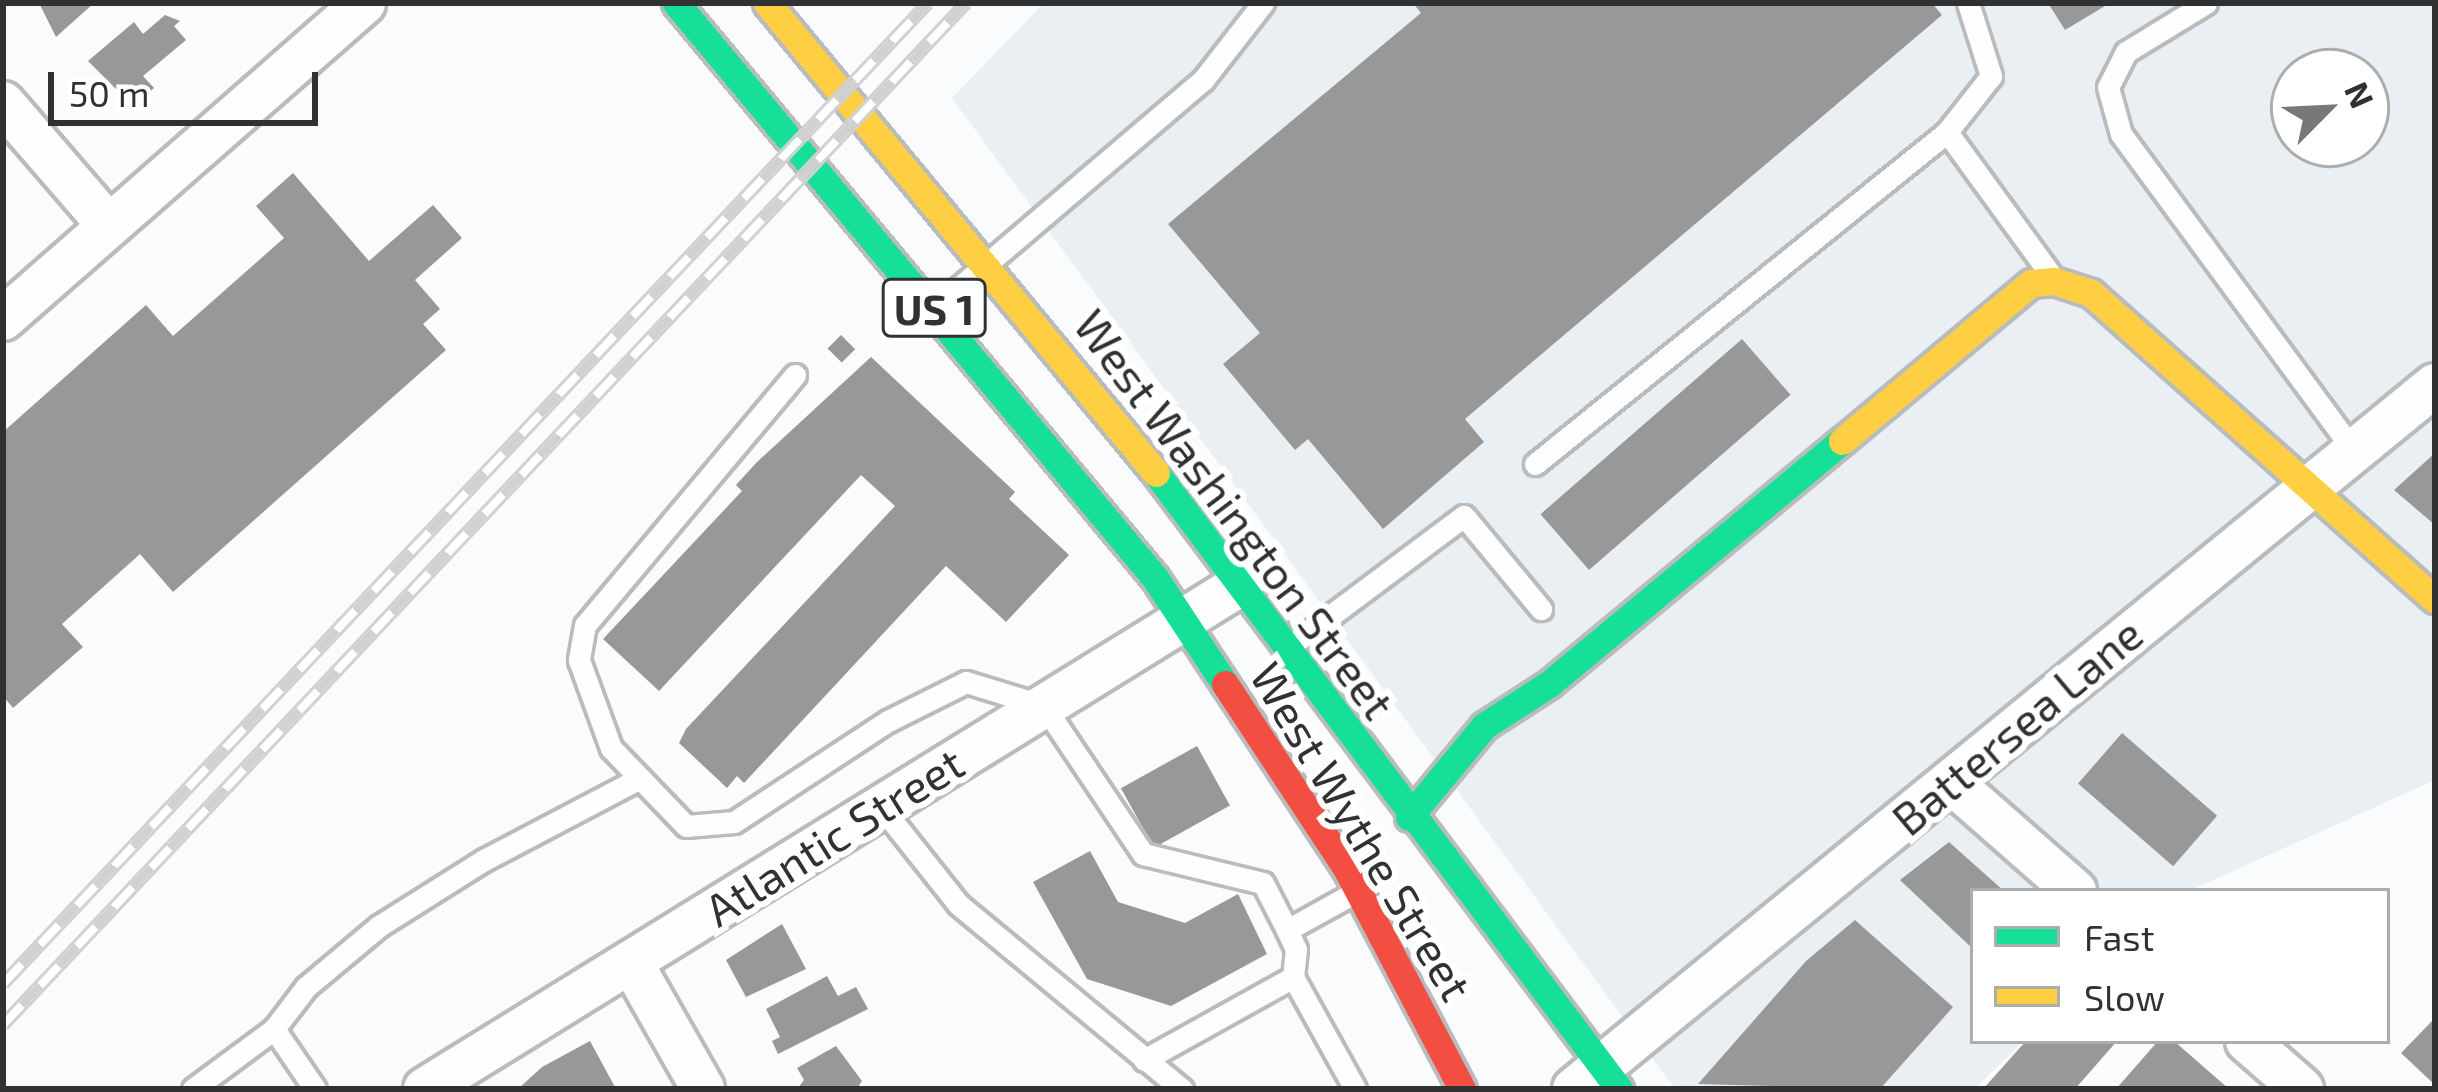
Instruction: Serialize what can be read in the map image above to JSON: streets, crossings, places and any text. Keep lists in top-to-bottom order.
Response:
{
  "streets": {
    "main road": ["US 1", "West Washington Street", "West Wythe Street"],
    "street": ["Battersea Lane", "Atlantic Street"]
  },
  "crossings": [
    ["US 1", "West Wythe Street"],
    ["US 1", "Atlantic Street"],
    ["West Washington Street", "Battersea Lane"],
    ["West Washington Street", "Atlantic Street"],
    ["West Wythe Street", "Atlantic Street"]
  ],
  "legend": ["Fast", "Slow"],
  "scale_bar": "50 m",
  "north": "top right"
}
